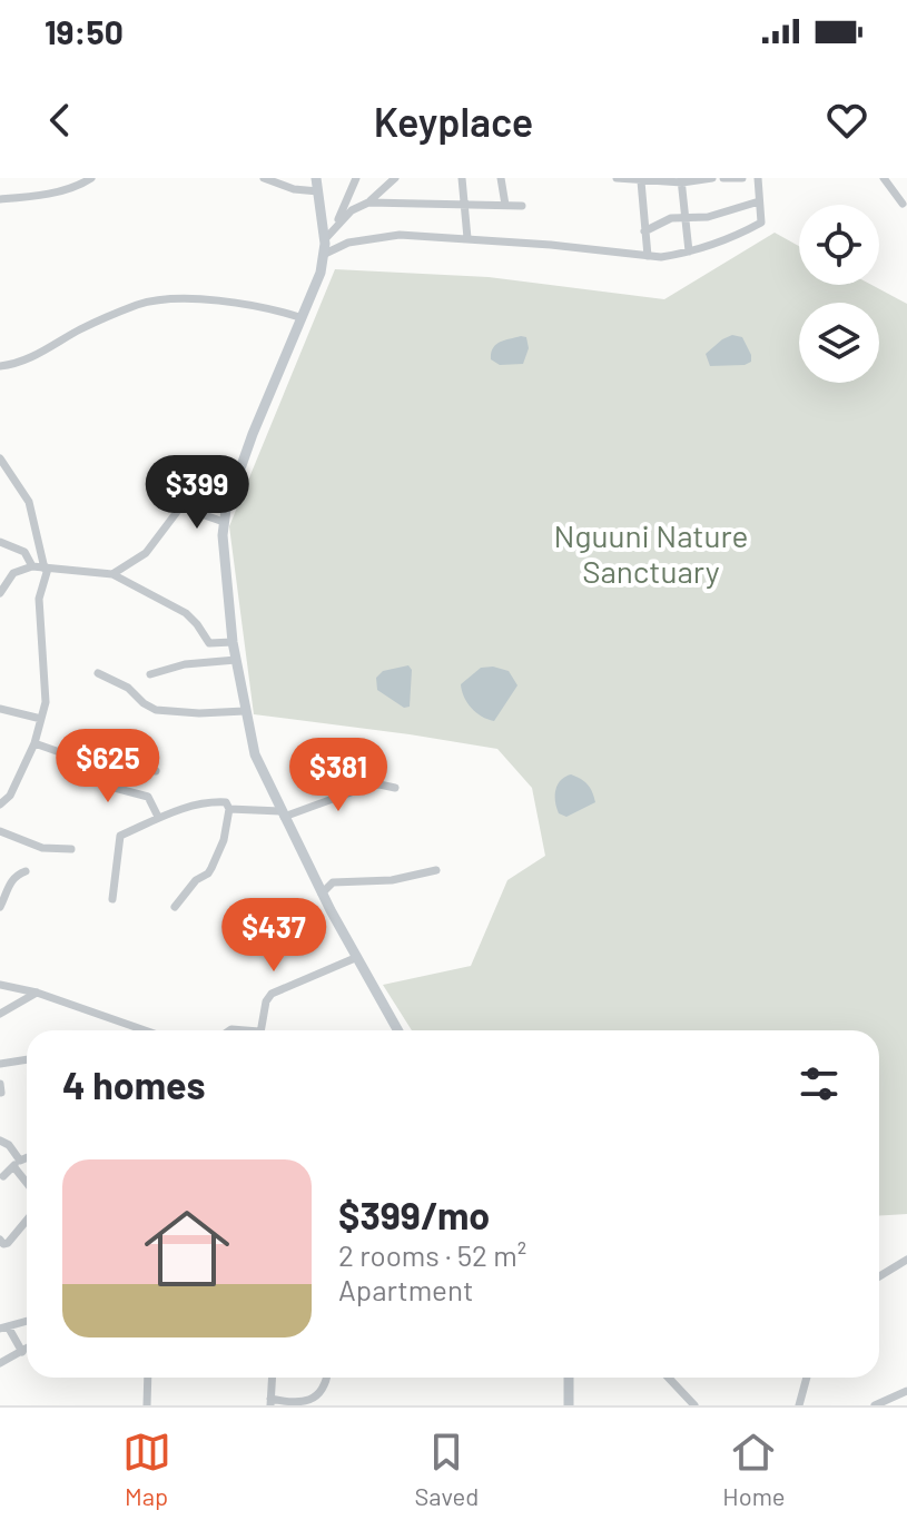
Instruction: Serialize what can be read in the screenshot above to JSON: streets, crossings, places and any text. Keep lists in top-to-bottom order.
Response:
{
  "parks": ["Nguuni Nature Sanctuary"],
  "page": {
    "status": "19:50",
    "header": "Keyplace",
    "price": [
      "$399",
      "$625",
      "$381",
      "$437"
    ],
    "heading": "4 homes",
    "list": [
      {
        "name": "$399/mo",
        "note": "2 rooms · 52 m² · Apartment"
      }
    ],
    "tabs": ["Map", "Saved", "Home"]
  }
}
